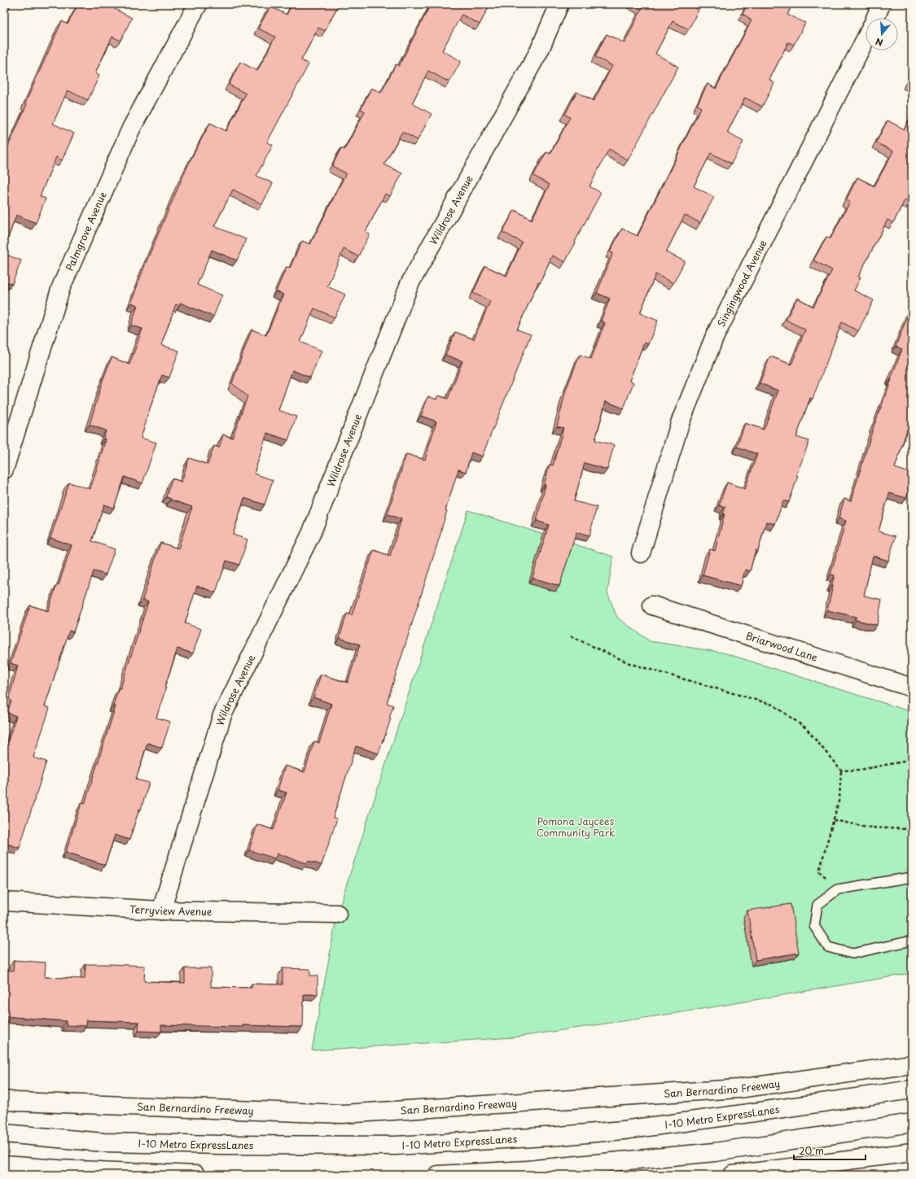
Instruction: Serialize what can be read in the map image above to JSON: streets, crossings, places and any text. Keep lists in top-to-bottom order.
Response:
{
  "streets": {
    "main road": [
      "Wildrose Avenue",
      "Palmgrove Avenue",
      "Singingwood Avenue",
      "Briarwood Lane",
      "Terryview Avenue",
      "San Bernardino Freeway",
      "I-10 Metro ExpressLanes"
    ]
  },
  "crossings": [
    ["Wildrose Avenue", "Terryview Avenue"]
  ],
  "parks": ["Pomona Jaycees Community Park"],
  "scale_bar": "20 m",
  "north": "bottom"
}
